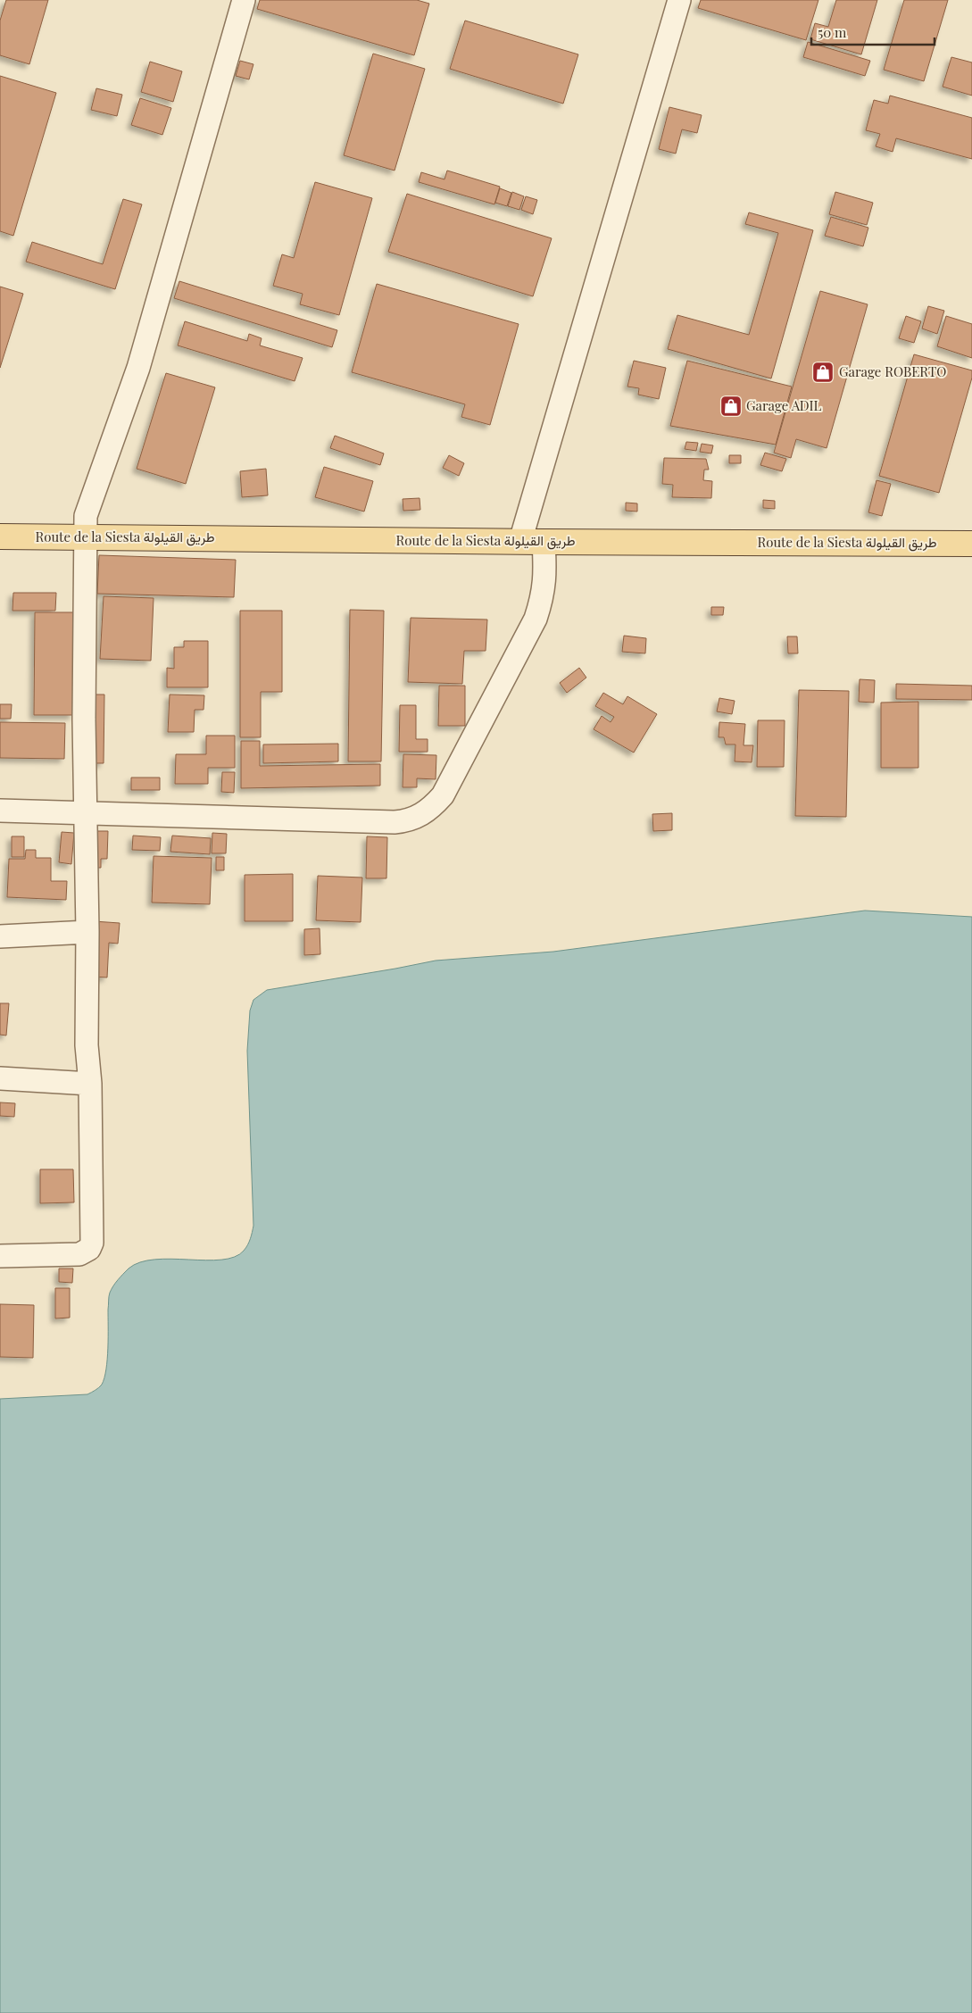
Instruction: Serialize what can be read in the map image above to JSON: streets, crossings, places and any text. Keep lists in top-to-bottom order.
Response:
{
  "streets": {
    "main road": ["Route de la Siesta طريق القيلولة"]
  },
  "places": {
    "shop": ["Garage ROBERTO", "Garage ADIL"]
  },
  "scale_bar": "50 m"
}
